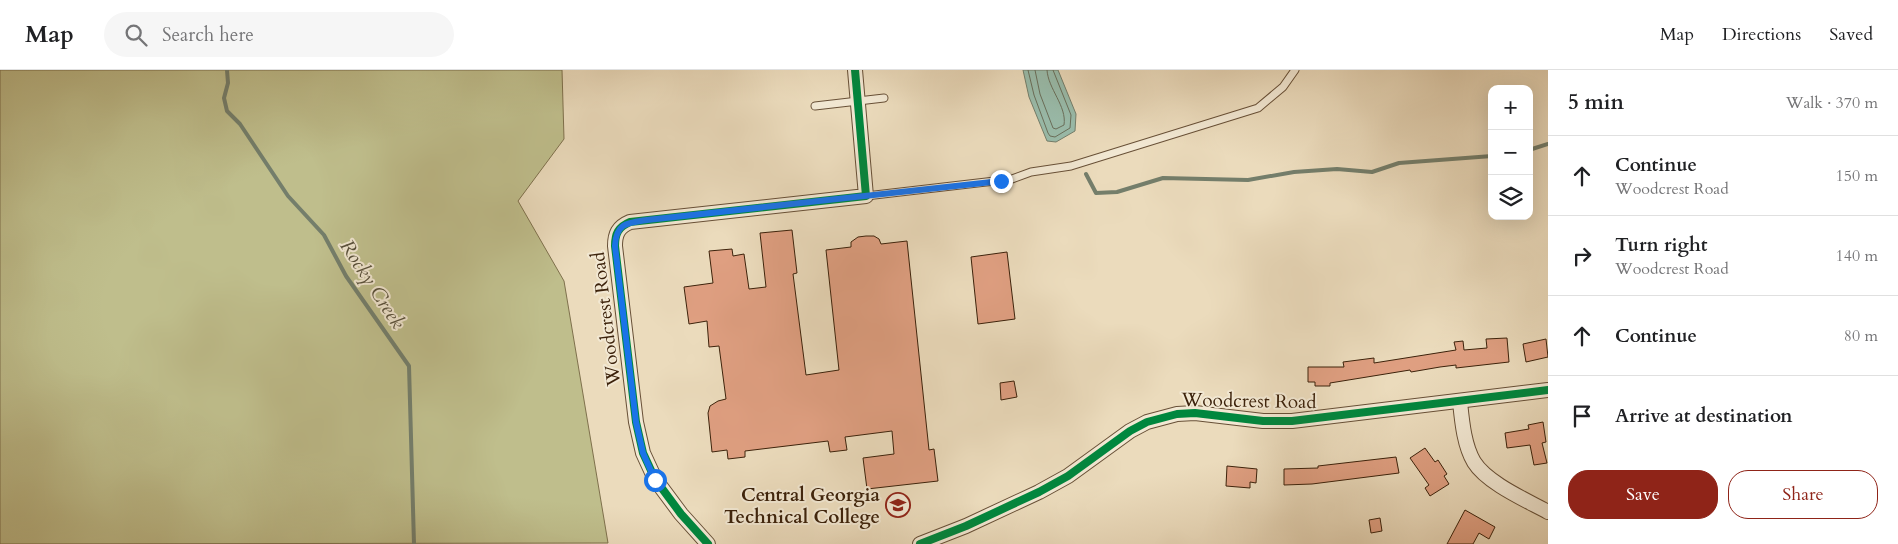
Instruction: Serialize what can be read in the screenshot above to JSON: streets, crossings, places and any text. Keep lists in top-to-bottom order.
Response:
{
  "streets": {
    "street": ["Woodcrest Road"]
  },
  "water": ["Rocky Creek"],
  "places": {
    "school or university": ["Central Georgia Technical College"]
  },
  "page": {
    "header": "Map",
    "search": "Search here",
    "nav": ["Map", "Directions", "Saved"],
    "heading": ["5 min", "Walk · 370 m"],
    "map_buttons": ["+", "−"],
    "list": [
      ["Continue", "Woodcrest Road", "150 m"],
      ["Turn right", "Woodcrest Road", "140 m"],
      ["Continue", "80 m"],
      "Arrive at destination"
    ],
    "buttons": ["Save", "Share"]
  }
}
